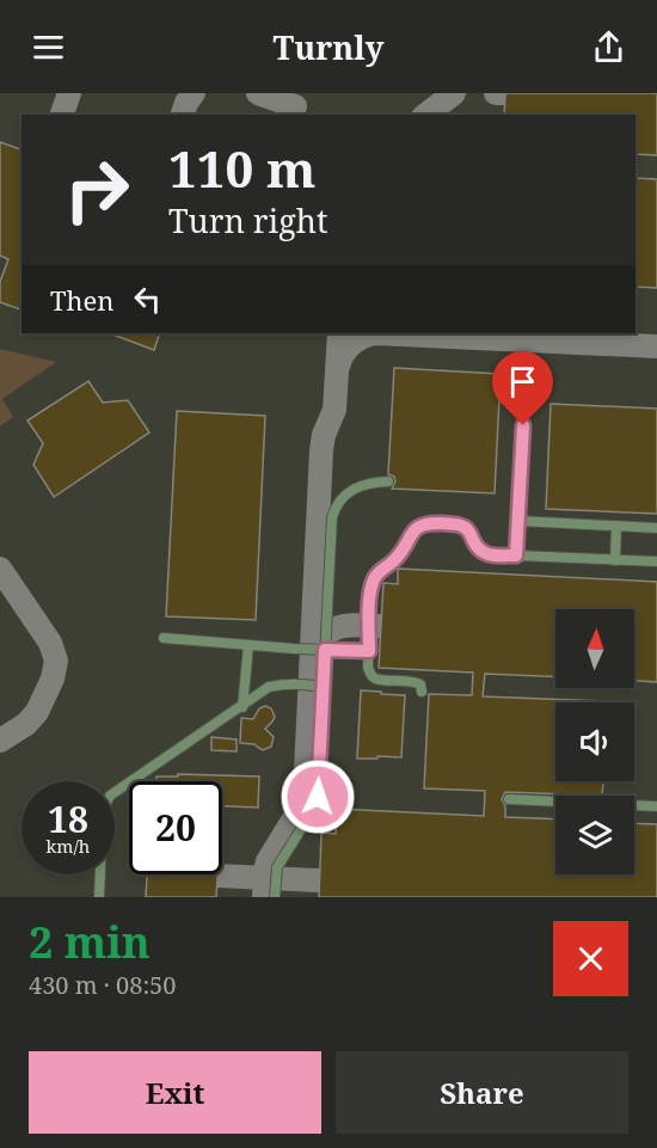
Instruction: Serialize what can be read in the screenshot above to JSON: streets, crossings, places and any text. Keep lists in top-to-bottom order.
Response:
{
  "north": "top",
  "page": {
    "header": "Turnly",
    "turn": ["110 m", "Turn right"],
    "then": "Then",
    "speed": "18 km/h",
    "limit": "20",
    "heading": ["2 min", "430 m · 08:50"],
    "buttons": ["Exit", "Share"]
  }
}
